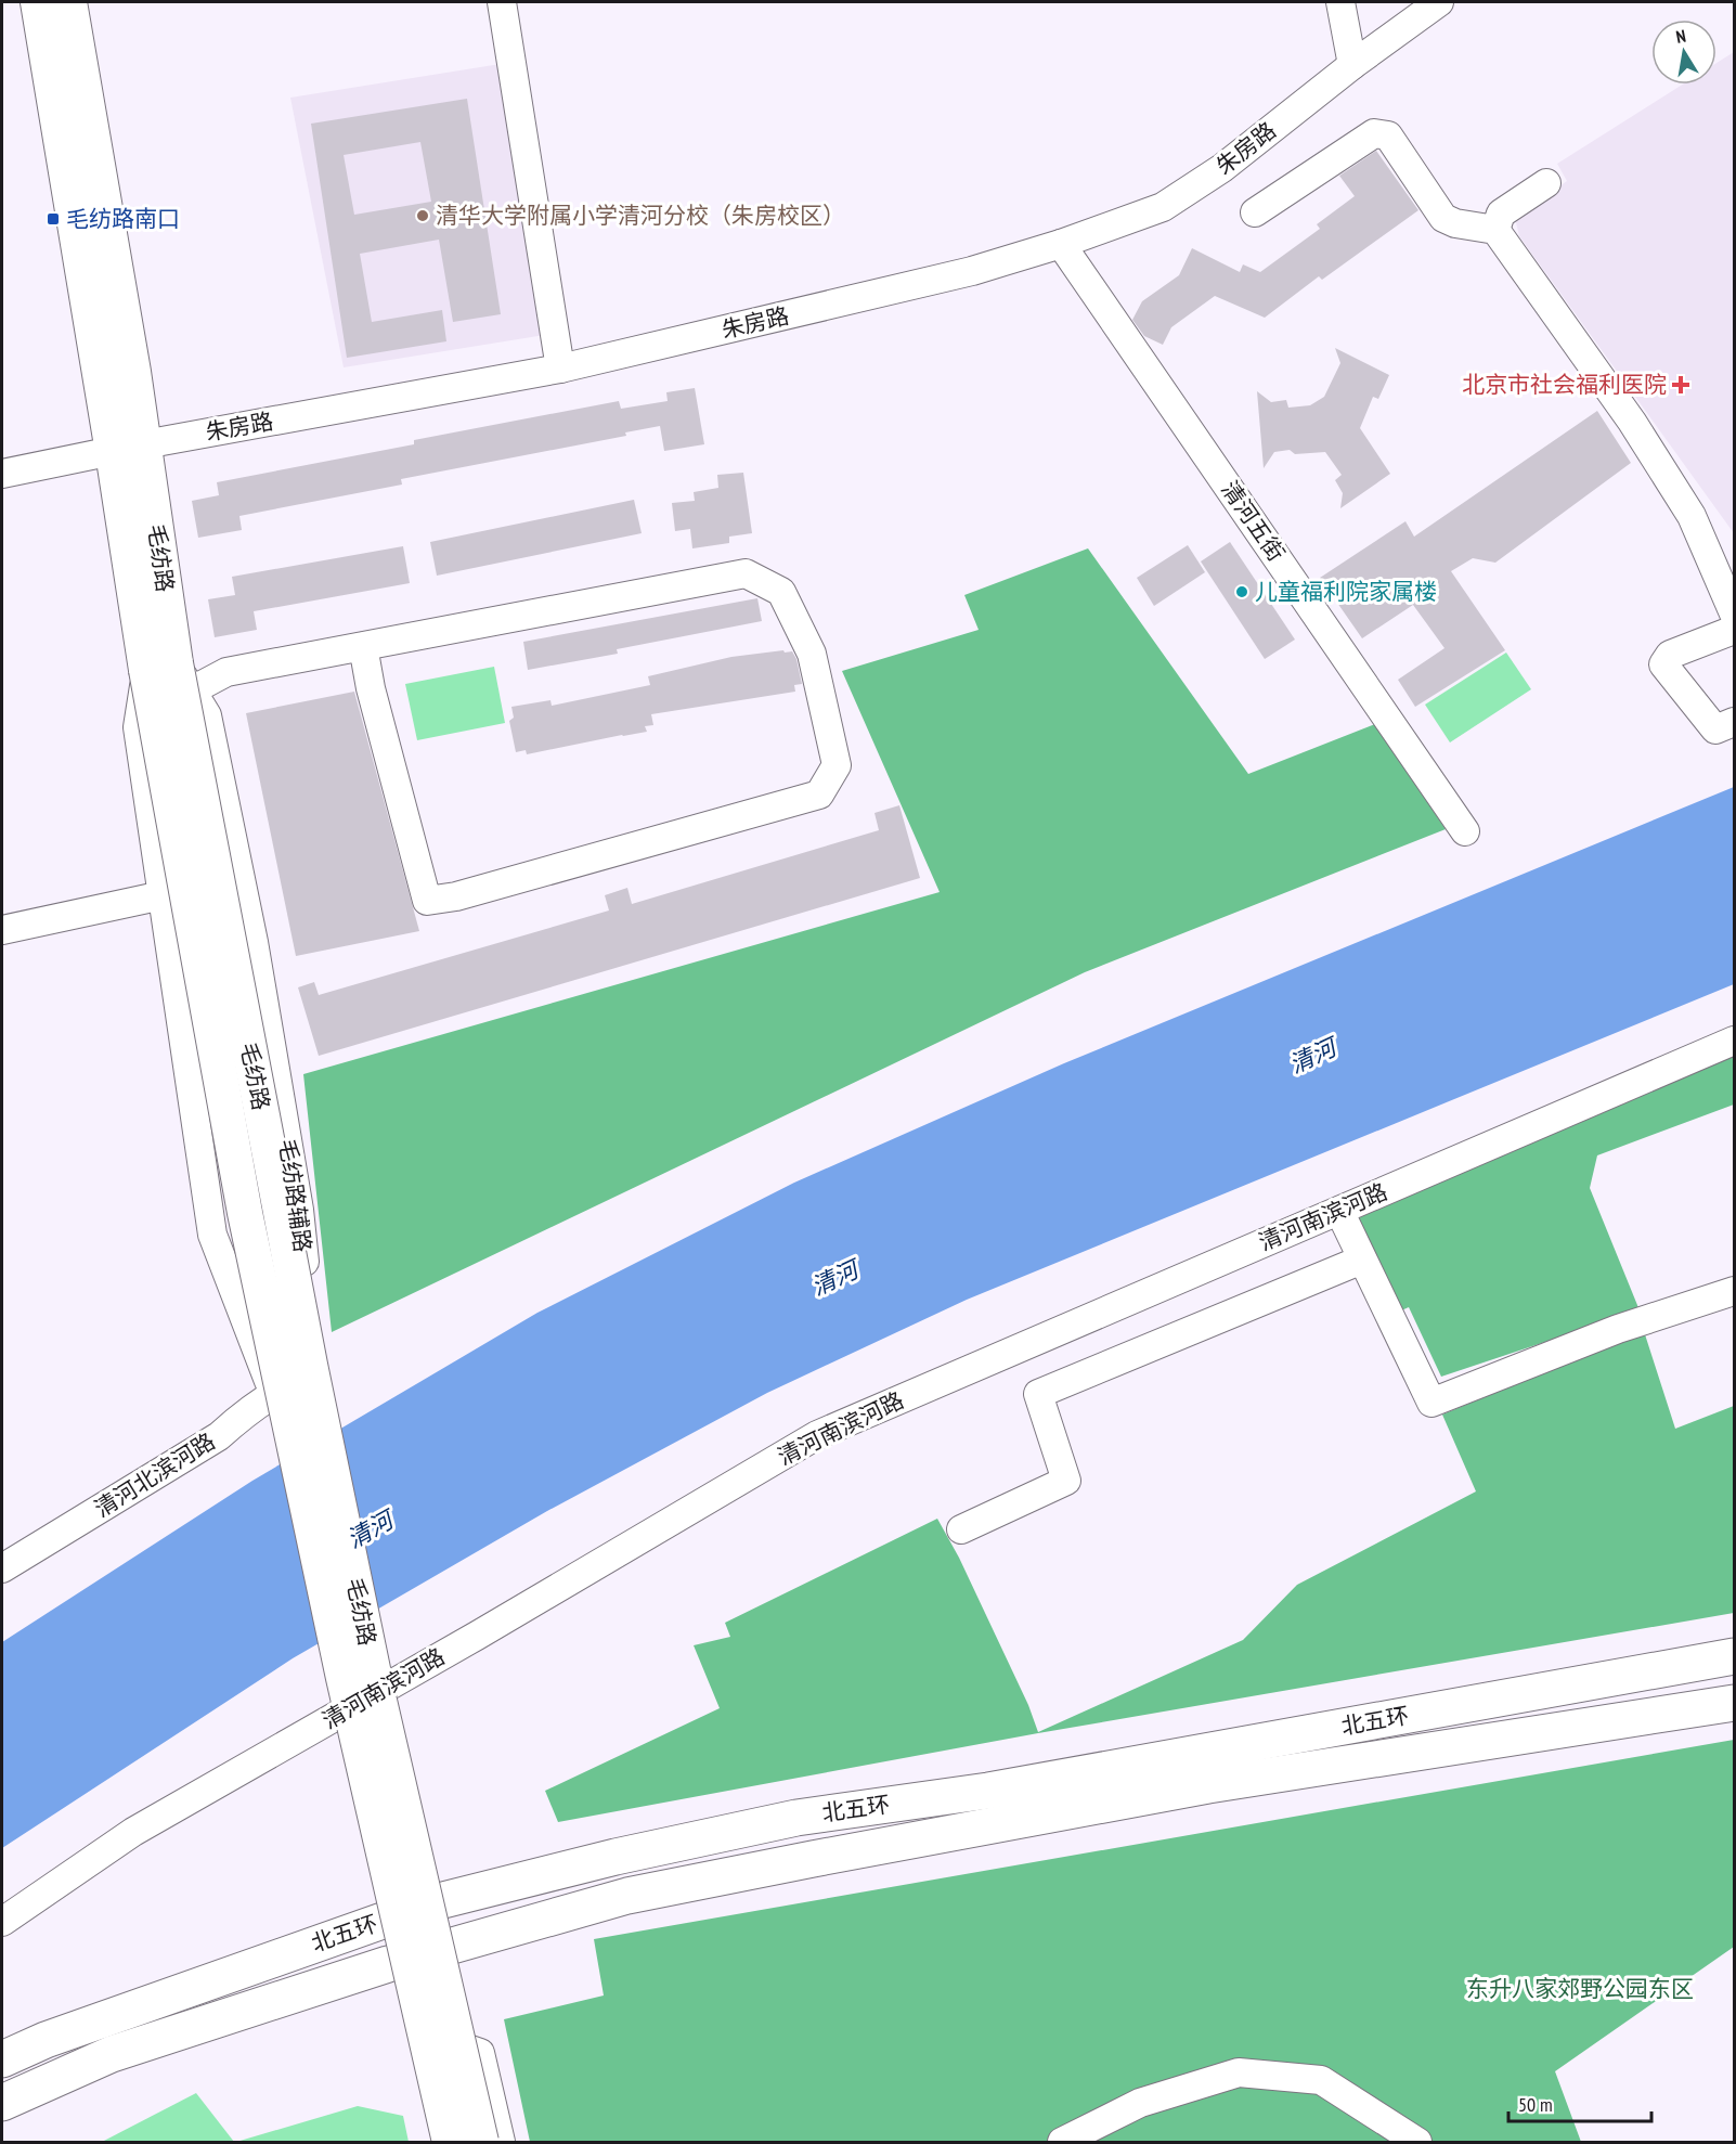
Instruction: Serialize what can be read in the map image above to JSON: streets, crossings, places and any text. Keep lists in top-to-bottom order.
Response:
{
  "streets": {
    "highway": ["北五环"],
    "main road": ["毛纺路"],
    "street": [
      "朱房路",
      "清河五街",
      "毛纺路辅路",
      "清河南滨河路",
      "清河北滨河路"
    ]
  },
  "crossings": [
    ["朱房路", "清河五街"],
    ["毛纺路", "毛纺路辅路"],
    ["毛纺路辅路", "清河南滨河路"],
    ["毛纺路辅路", "清河北滨河路"]
  ],
  "water": ["清河"],
  "parks": ["东升八家郊野公园东区"],
  "places": {
    "other": ["清华大学附属小学清河分校（朱房校区）", "儿童福利院家属楼"],
    "transit": ["毛纺路南口"],
    "health": ["北京市社会福利医院"]
  },
  "scale_bar": "50 m",
  "north": "top"
}
